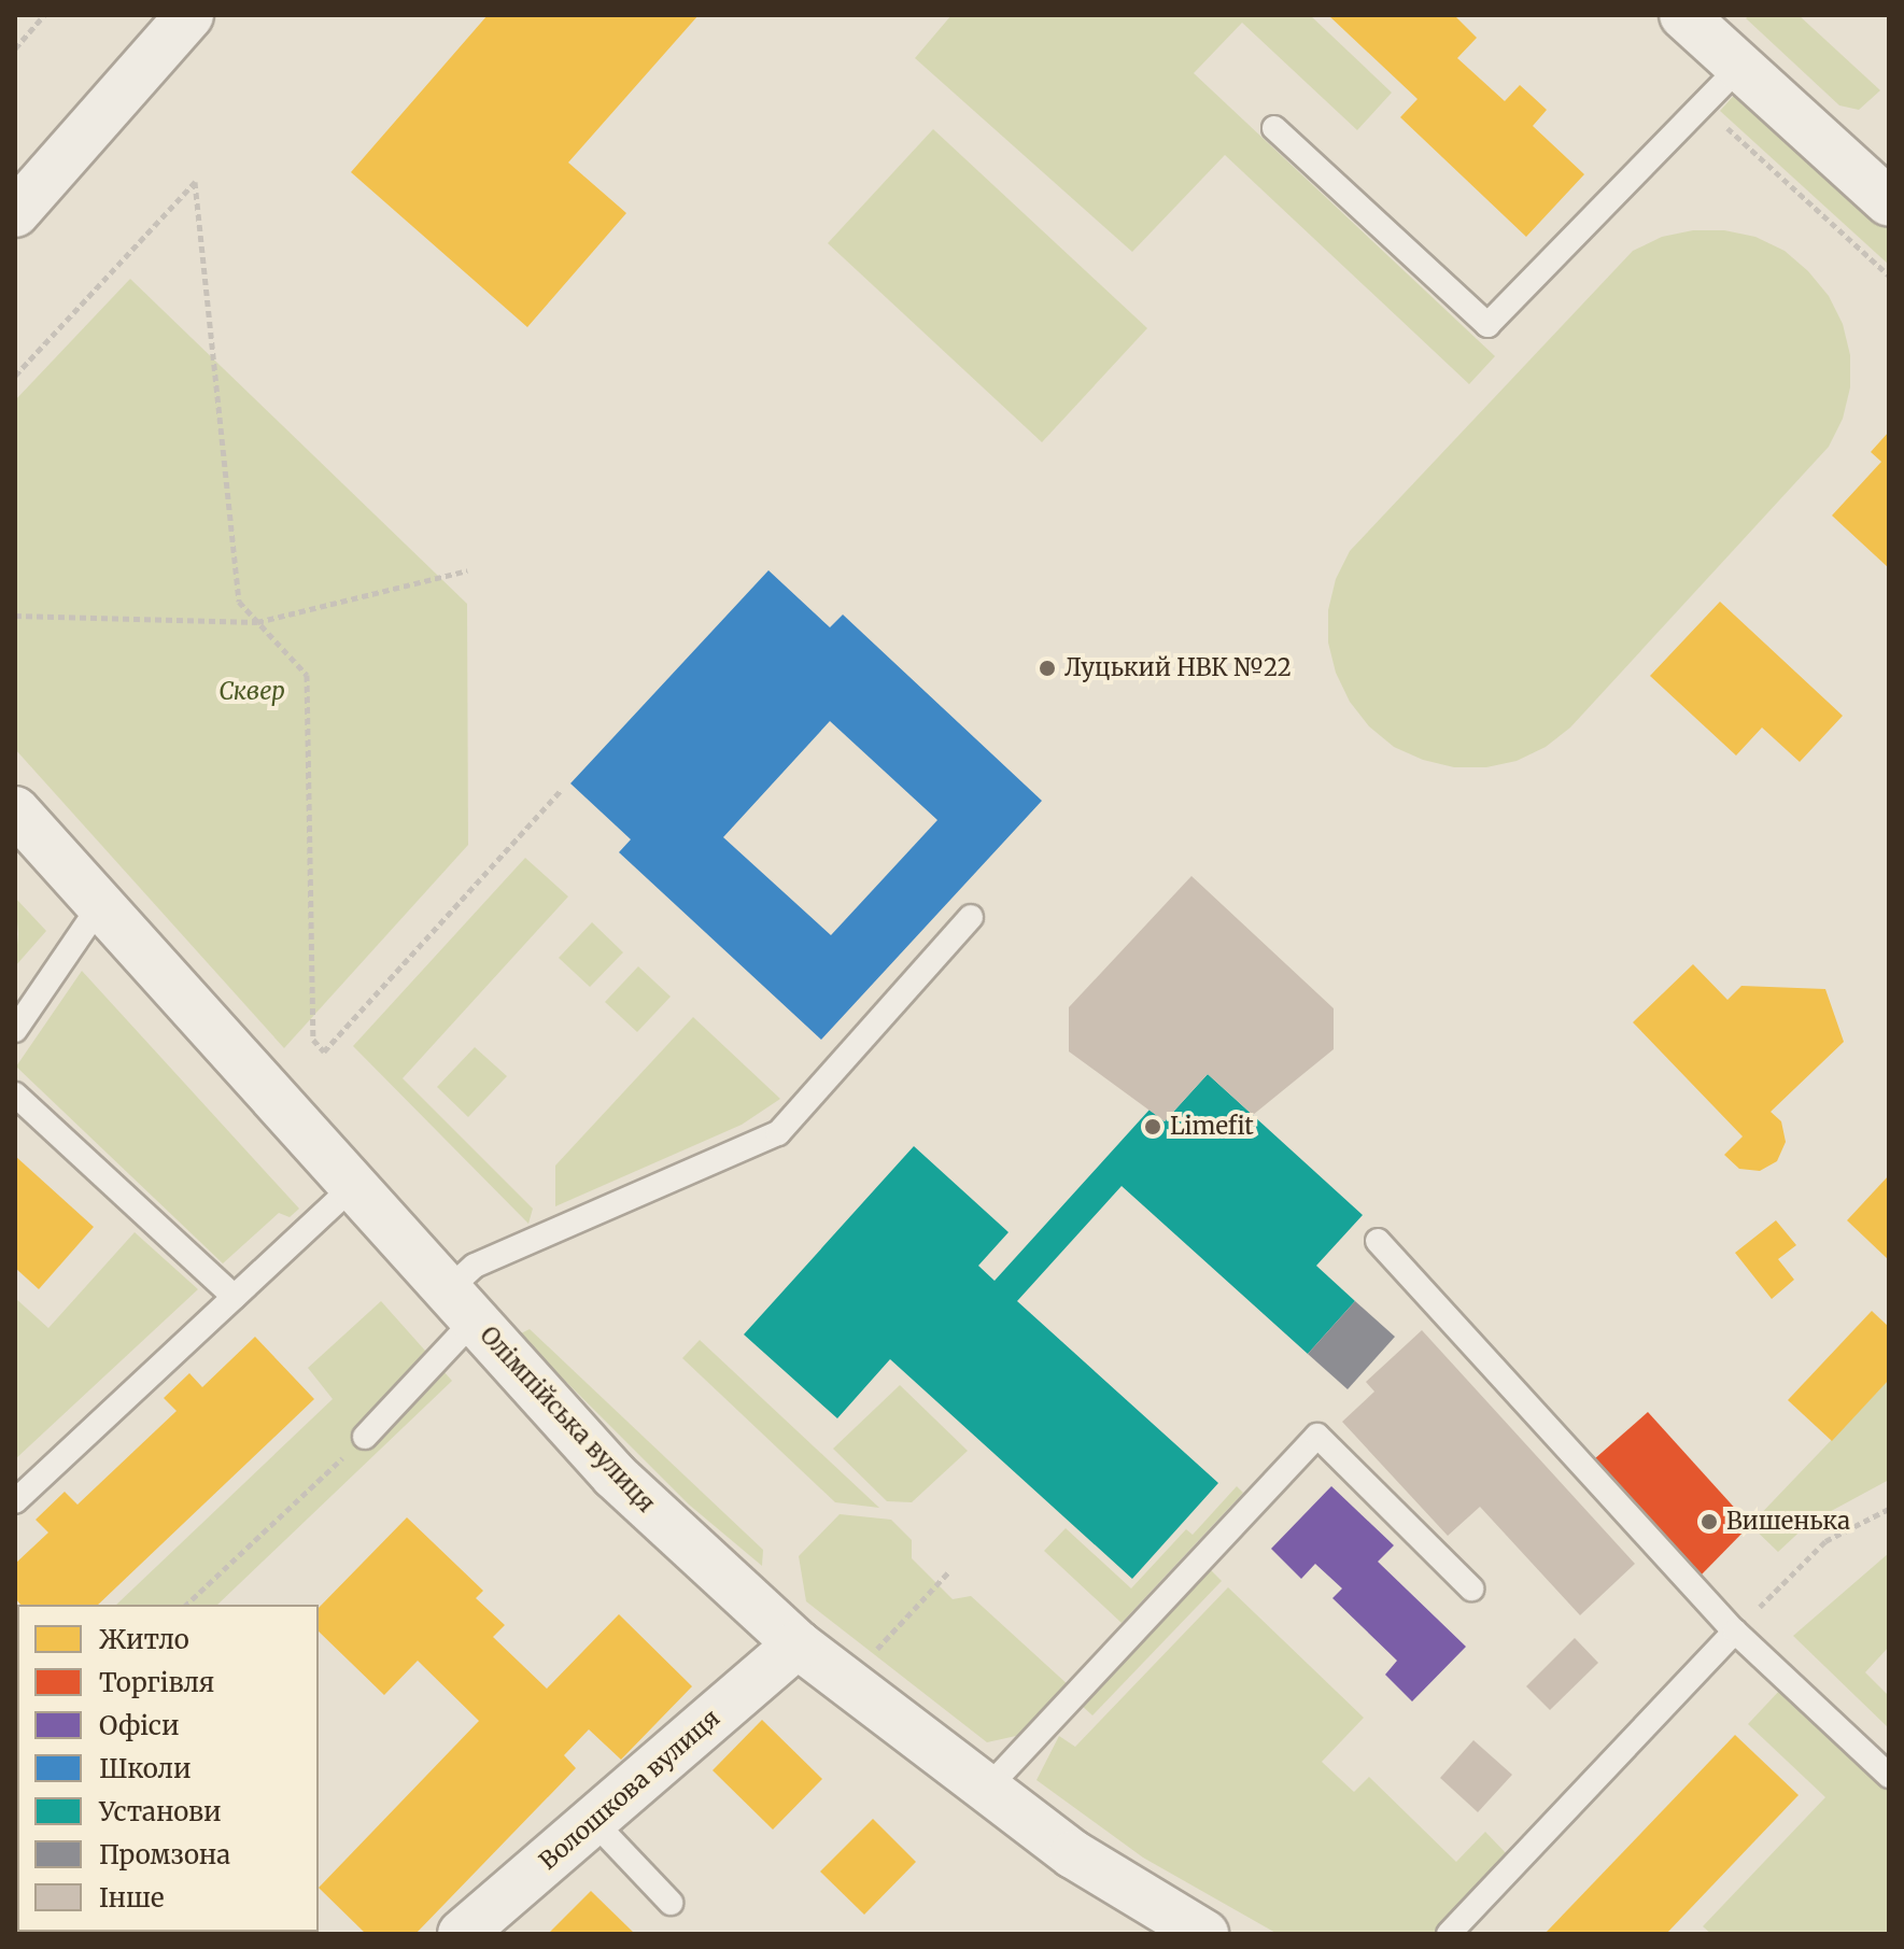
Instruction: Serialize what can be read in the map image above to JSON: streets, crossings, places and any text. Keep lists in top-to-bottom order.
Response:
{
  "streets": {
    "street": ["Олімпійська вулиця", "Волошкова вулиця"]
  },
  "crossings": [
    ["Олімпійська вулиця", "Волошкова вулиця"]
  ],
  "parks": ["Сквер"],
  "places": ["Луцький НВК №22", "Limefit", "Вишенька"],
  "legend": [
    "Житло",
    "Торгівля",
    "Офіси",
    "Школи",
    "Установи",
    "Промзона",
    "Інше"
  ]
}
